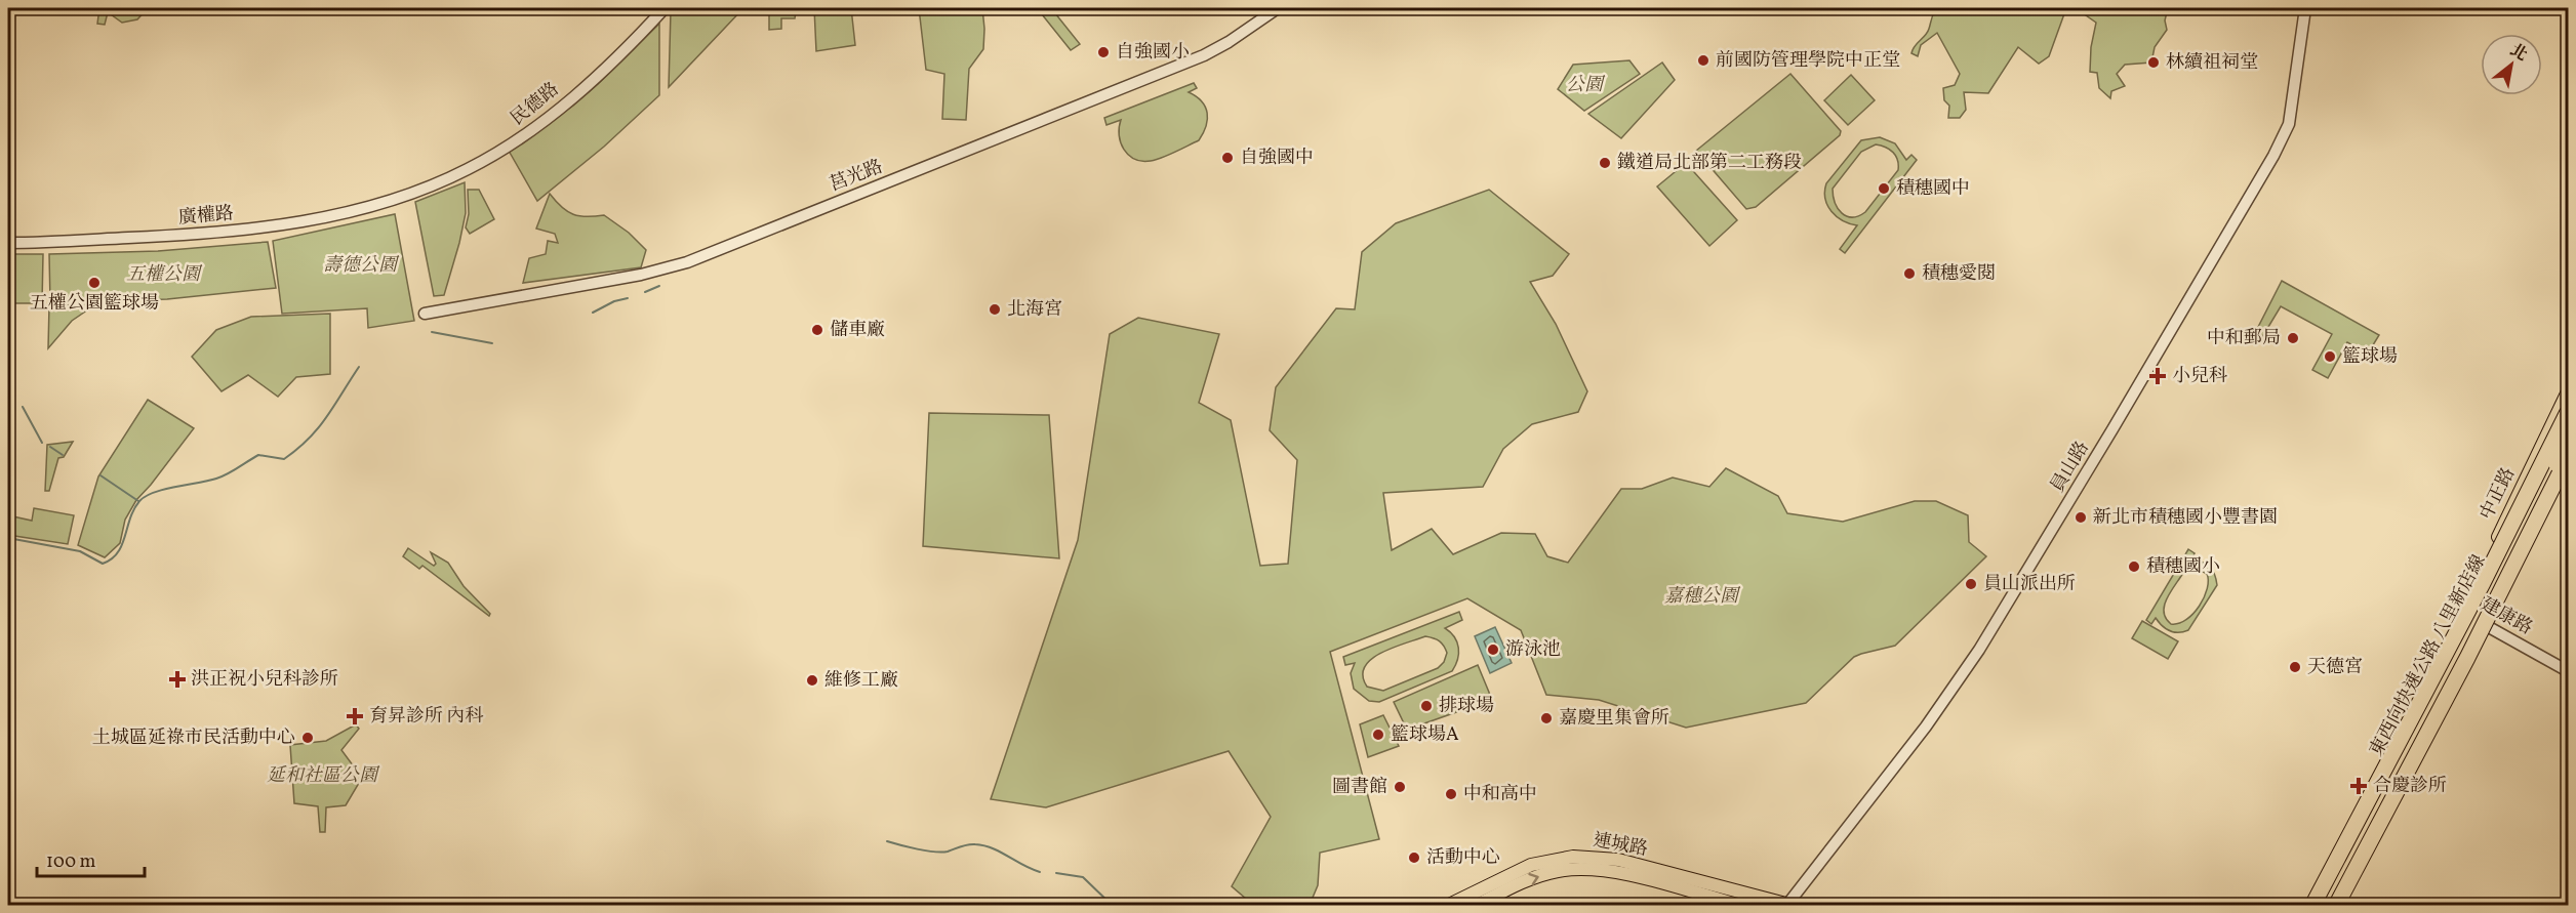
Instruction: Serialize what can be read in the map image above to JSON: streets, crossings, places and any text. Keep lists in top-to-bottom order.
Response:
{
  "streets": {
    "highway": ["東西向快速公路 八里新店線"],
    "main road": ["中正路", "連城路"],
    "street": [
      "民德路",
      "莒光路",
      "廣權路",
      "員山路",
      "建康路"
    ]
  },
  "crossings": [
    ["民德路", "廣權路"],
    ["員山路", "連城路"],
    ["中正路", "建康路"]
  ],
  "parks": [
    "公園",
    "壽德公園",
    "五權公園",
    "嘉穗公園",
    "延和社區公園"
  ],
  "places": {
    "other": [
      "自強國小",
      "前國防管理學院中正堂",
      "林續祖祠堂",
      "自強國中",
      "鐵道局北部第二工務段",
      "積穗國中",
      "積穗愛閱",
      "五權公園籃球場",
      "北海宮",
      "儲車廠",
      "中和郵局",
      "籃球場",
      "新北市積穗國小豐書園",
      "積穗國小",
      "員山派出所",
      "游泳池",
      "天德宮",
      "維修工廠",
      "排球場",
      "嘉慶里集會所",
      "籃球場A",
      "土城區延祿市民活動中心",
      "圖書館",
      "中和高中",
      "活動中心"
    ],
    "health": [
      "小兒科",
      "洪正祝小兒科診所",
      "育昇診所 內科",
      "合慶診所"
    ]
  },
  "scale_bar": "100 m",
  "north": "top right"
}
